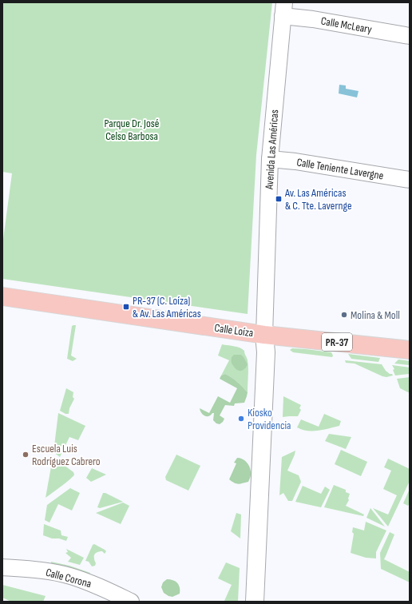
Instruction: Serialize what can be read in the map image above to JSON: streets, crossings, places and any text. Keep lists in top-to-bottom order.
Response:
{
  "streets": {
    "main road": ["Calle Loíza", "PR-37"],
    "street": [
      "Calle McLeary",
      "Avenida Las Américas",
      "Calle Teniente Lavergne",
      "Calle Corona"
    ]
  },
  "crossings": [
    ["Calle McLeary", "Avenida Las Américas"],
    ["Avenida Las Américas", "Calle Teniente Lavergne"],
    ["Avenida Las Américas", "Calle Loíza"]
  ],
  "parks": ["Parque Dr. José Celso Barbosa"],
  "places": {
    "transit": ["Av. Las Américas & C. Tte. Lavernge", "PR-37 (C. Loíza) & Av. Las Américas"],
    "other": ["Molina & Moll", "Kiosko Providencia", "Escuela Luis Rodríguez Cabrero"]
  }
}
